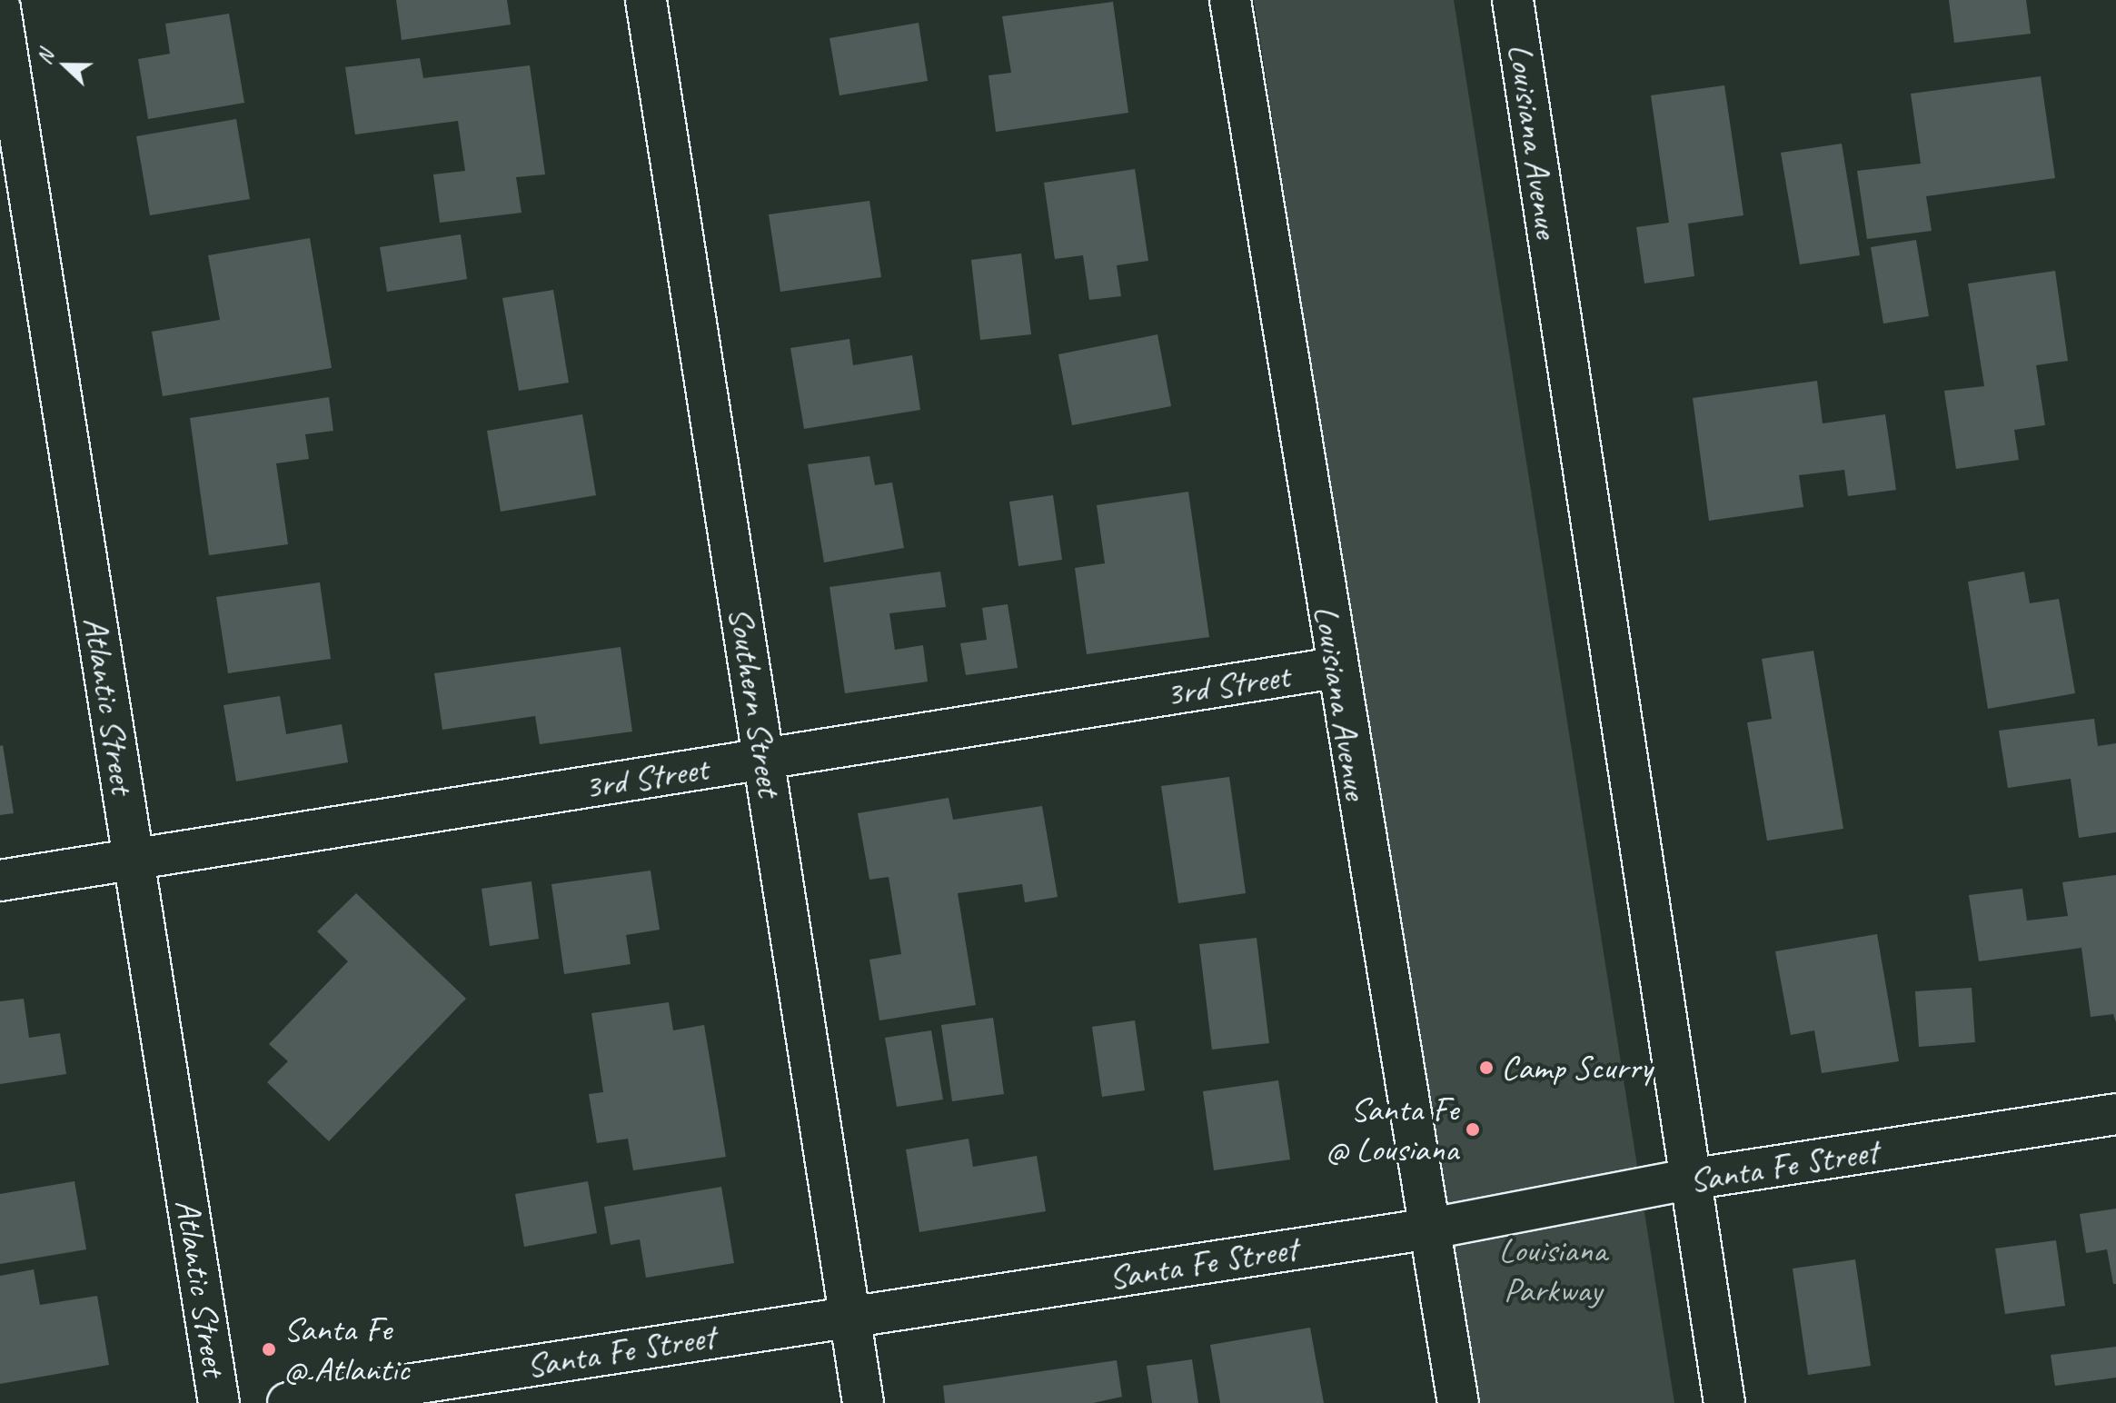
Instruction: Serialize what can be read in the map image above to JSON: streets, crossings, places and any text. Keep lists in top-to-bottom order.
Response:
{
  "streets": {
    "main road": [
      "Louisiana Avenue",
      "3rd Street",
      "Southern Street",
      "Atlantic Street",
      "Santa Fe Street"
    ]
  },
  "crossings": [
    ["Louisiana Avenue", "3rd Street"],
    ["Louisiana Avenue", "Santa Fe Street"],
    ["3rd Street", "Southern Street"],
    ["3rd Street", "Atlantic Street"],
    ["Southern Street", "Santa Fe Street"]
  ],
  "parks": ["Louisiana Parkway"],
  "places": ["Camp Scurry", "Santa Fe @ Lousiana", "Santa Fe @ Atlantic"],
  "north": "left"
}
